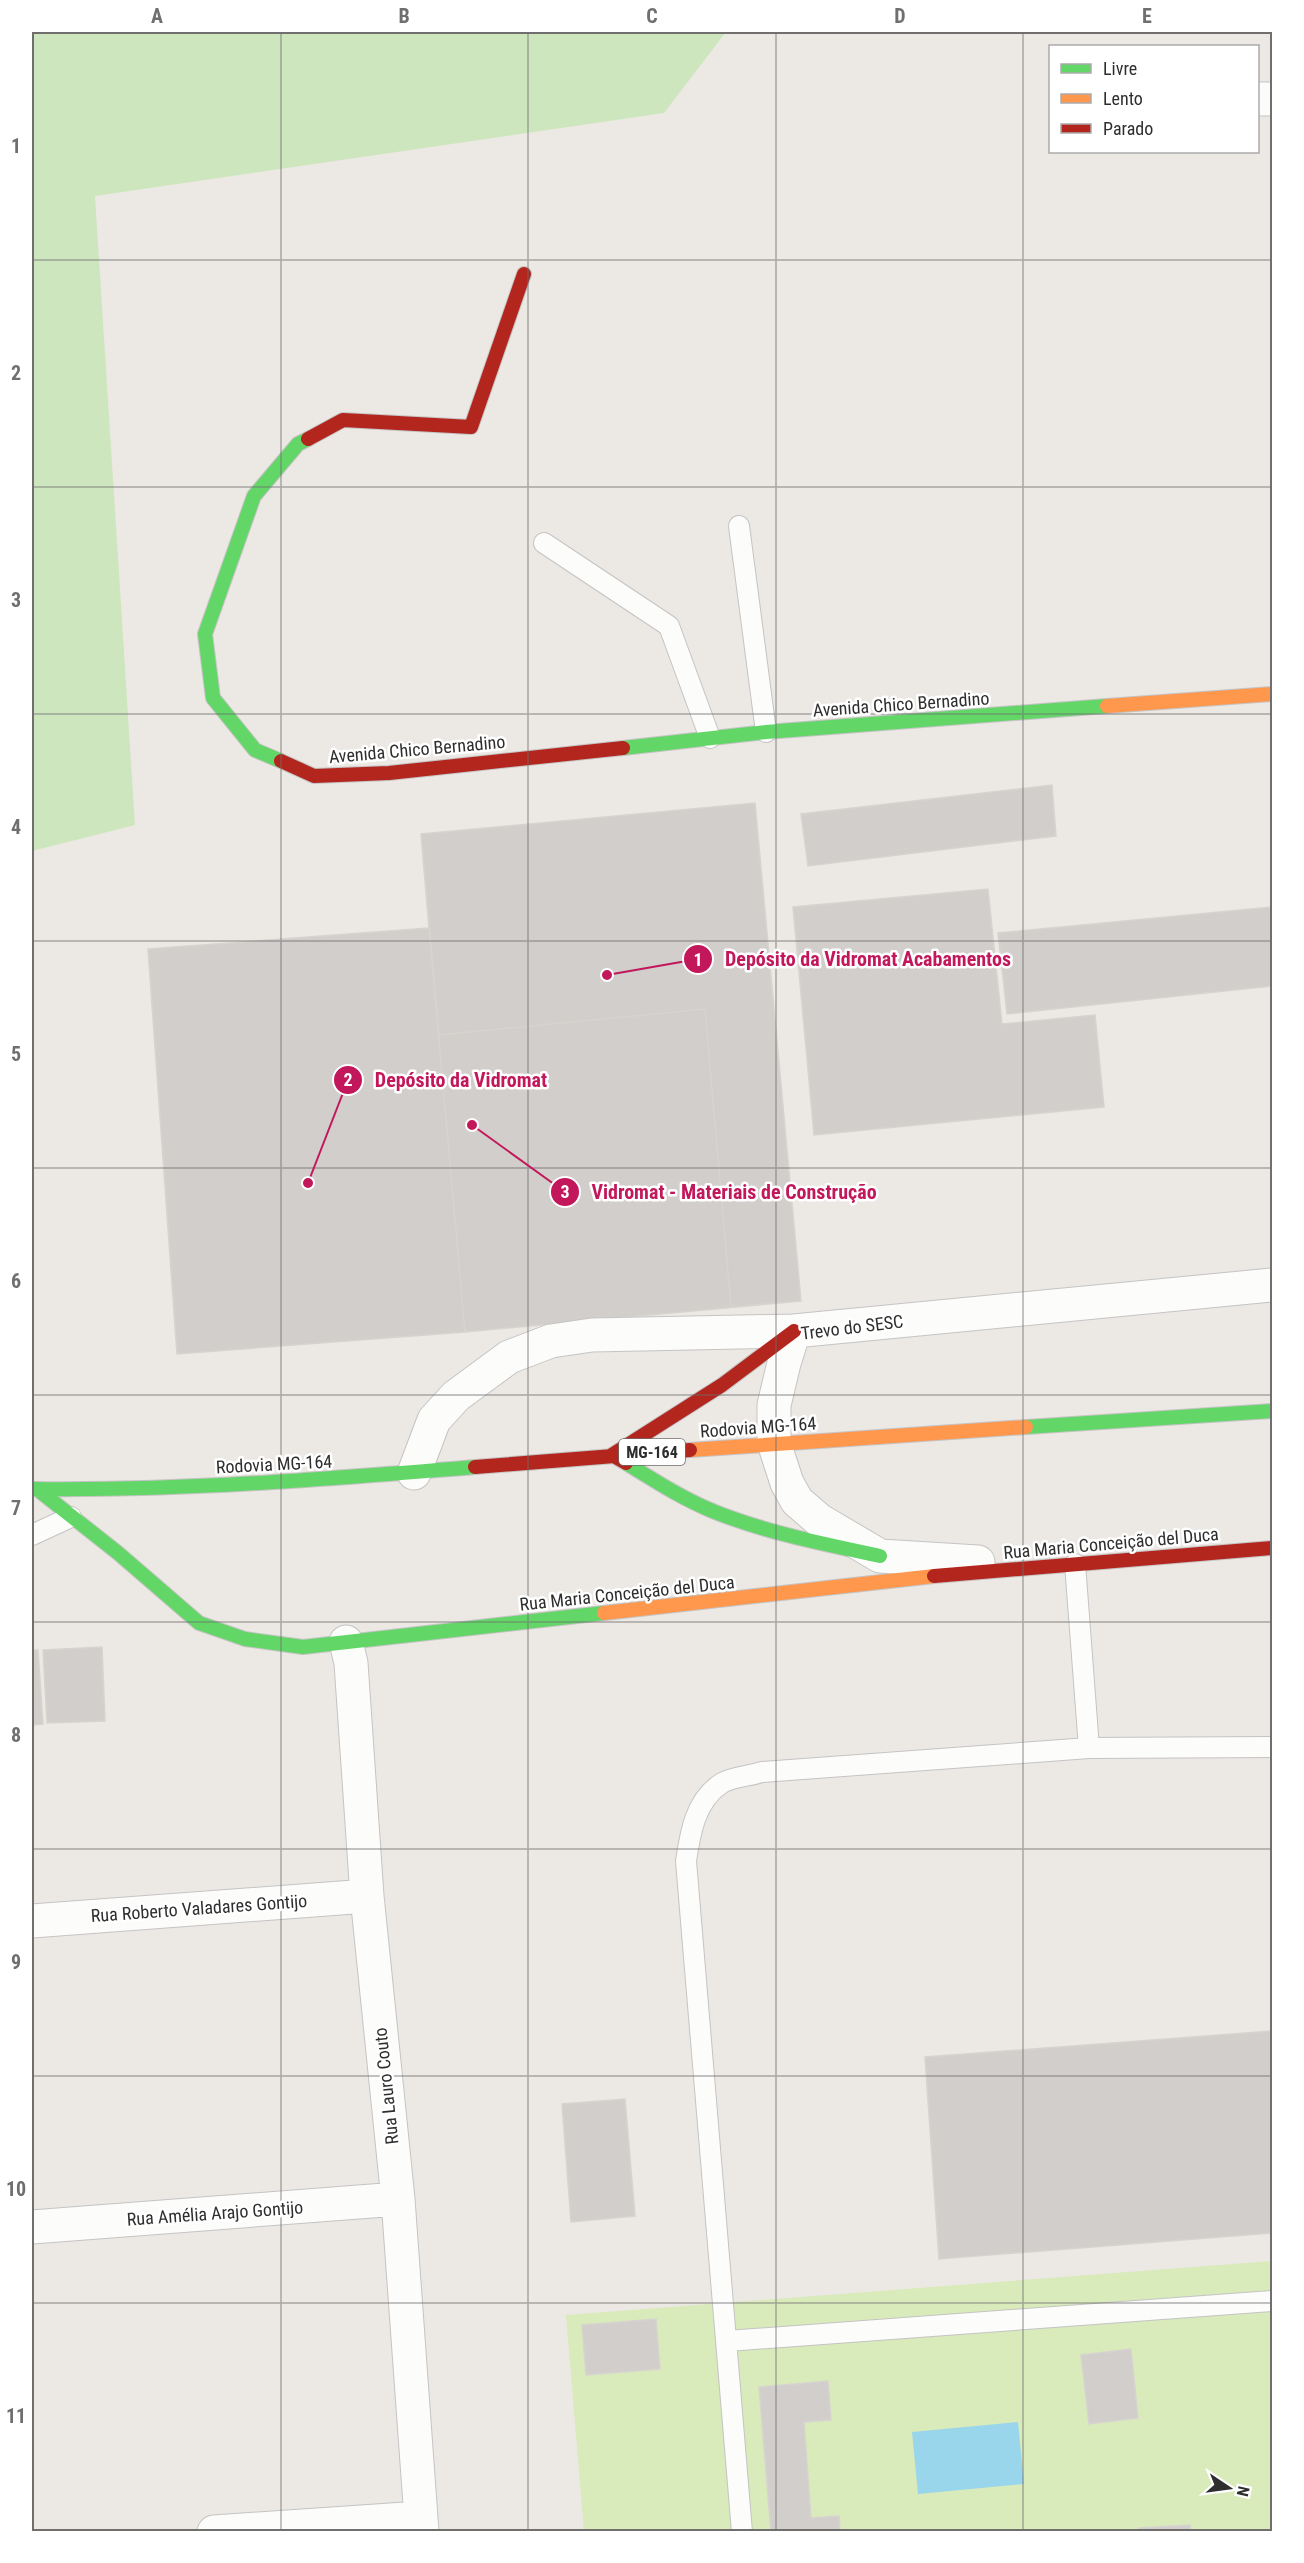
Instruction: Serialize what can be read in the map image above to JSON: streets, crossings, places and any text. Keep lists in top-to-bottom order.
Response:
{
  "streets": {
    "street": [
      "Avenida Chico Bernadino",
      "Trevo do SESC",
      "Rodovia MG-164",
      "MG-164",
      "Rua Maria Conceição del Duca",
      "Rua Roberto Valadares Gontijo",
      "Rua Lauro Couto",
      "Rua Amélia Arajo Gontijo"
    ]
  },
  "crossings": [
    ["Trevo do SESC", "Rodovia MG-164"],
    ["Trevo do SESC", "Rua Maria Conceição del Duca"],
    ["Rodovia MG-164", "Rua Maria Conceição del Duca"],
    ["Rua Maria Conceição del Duca", "Rua Lauro Couto"],
    ["Rua Roberto Valadares Gontijo", "Rua Lauro Couto"],
    ["Rua Lauro Couto", "Rua Amélia Arajo Gontijo"]
  ],
  "places": ["Depósito da Vidromat Acabamentos", "Vidromat - Materiais de Construção", "Depósito da Vidromat"],
  "legend": ["Livre", "Lento", "Parado"],
  "north": "right",
  "grid": {
    "columns": [
      "A",
      "B",
      "C",
      "D",
      "E"
    ],
    "rows": [
      "1",
      "2",
      "3",
      "4",
      "5",
      "6",
      "7",
      "8",
      "9",
      "10",
      "11"
    ]
  }
}
